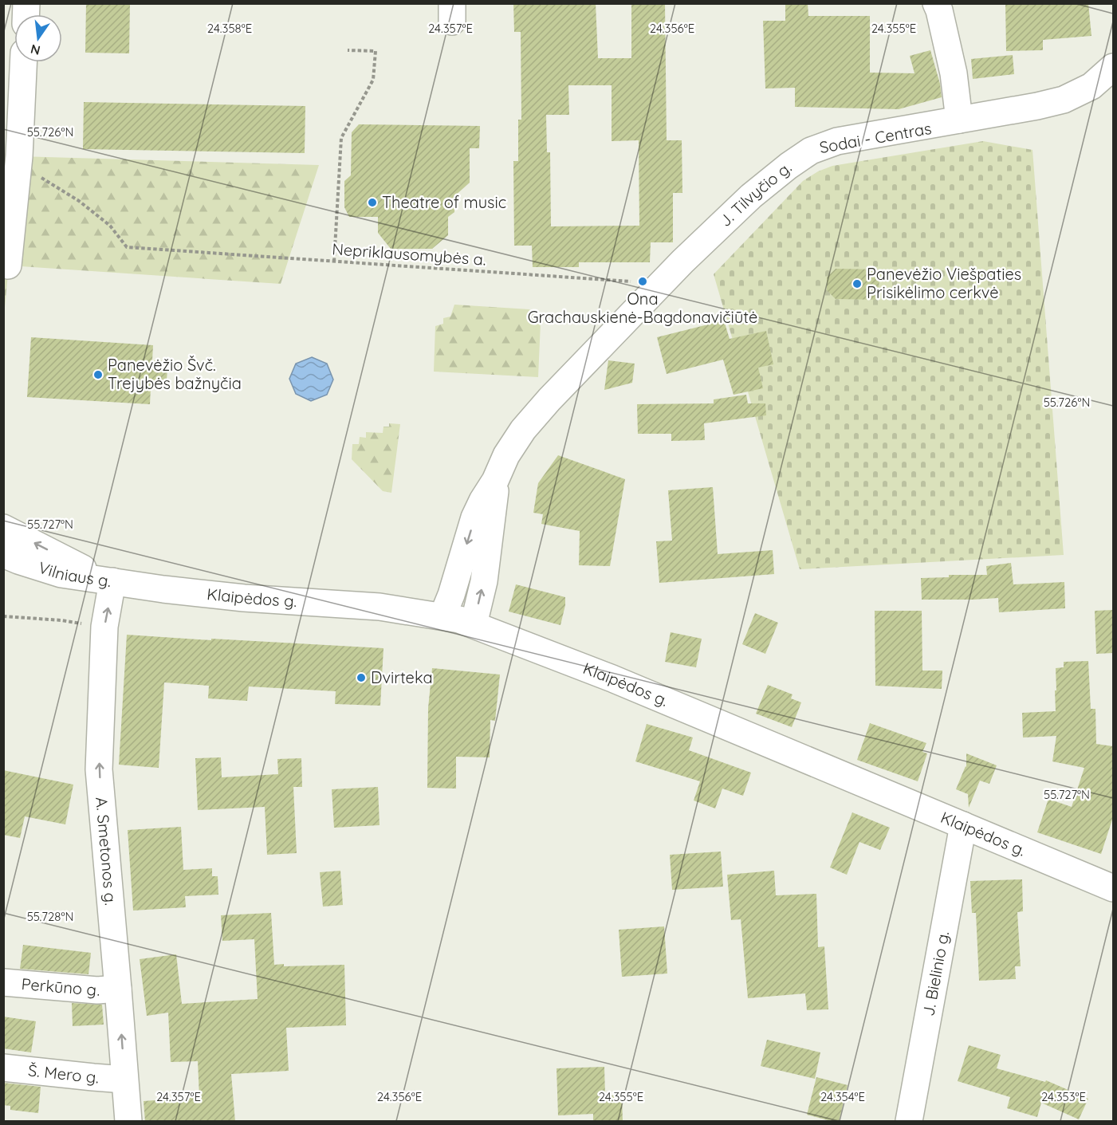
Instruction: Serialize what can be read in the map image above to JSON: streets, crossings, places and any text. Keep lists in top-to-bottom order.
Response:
{
  "streets": {
    "main road": [
      "J. Tilvyčio g.",
      "Vilniaus g.",
      "Klaipėdos g.",
      "A. Smetonos g.",
      "J. Bielinio g.",
      "Perkūno g.",
      "Š. Mero g."
    ],
    "path": ["Nepriklausomybės a."]
  },
  "crossings": [
    ["Vilniaus g.", "Klaipėdos g."],
    ["Vilniaus g.", "A. Smetonos g."],
    ["Klaipėdos g.", "A. Smetonos g."],
    ["Klaipėdos g.", "J. Bielinio g."],
    ["A. Smetonos g.", "Perkūno g."],
    ["A. Smetonos g.", "Š. Mero g."]
  ],
  "one_way": ["A. Smetonos g."],
  "places": [
    "Theatre of music",
    "Ona Grachauskienė-Bagdonavičiūtė",
    "Panevėžio Viešpaties Prisikėlimo cerkvė",
    "Panevėžio Švč. Trejybės bažnyčia",
    "Dvirteka"
  ],
  "north": "bottom",
  "coordinates": [
    "24.358°E",
    "24.357°E",
    "24.356°E",
    "24.355°E",
    "55.726°N",
    "55.727°N",
    "55.728°N",
    "24.354°E",
    "24.353°E"
  ]
}
